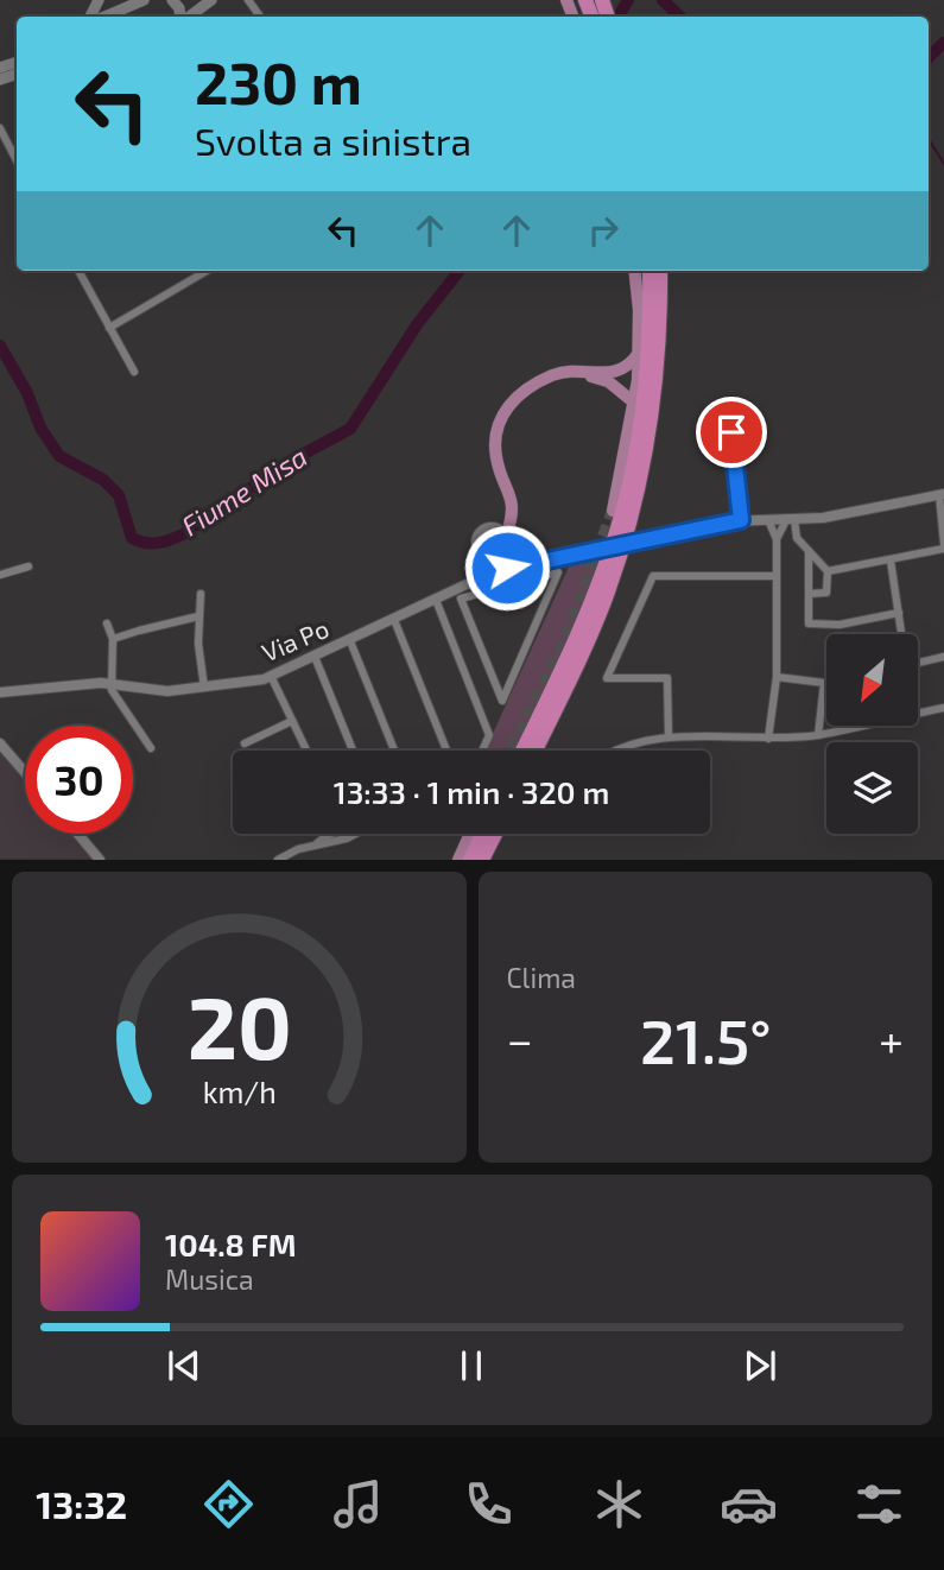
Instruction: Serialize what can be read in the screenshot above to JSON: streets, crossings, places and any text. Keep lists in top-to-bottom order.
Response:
{
  "streets": {
    "street": ["Via Po"]
  },
  "water": ["Fiume Misa"],
  "north": "bottom left",
  "page": {
    "turn": ["230 m", "Svolta a sinistra"],
    "limit": "30",
    "trip": "13:33 · 1 min · 320 m",
    "tile": "Clima",
    "heat": ["−", "21.5°", "+"],
    "song": ["104.8 FM", "Musica"],
    "tabs": "13:32",
    "gauge": ["20", "km/h"]
  }
}
